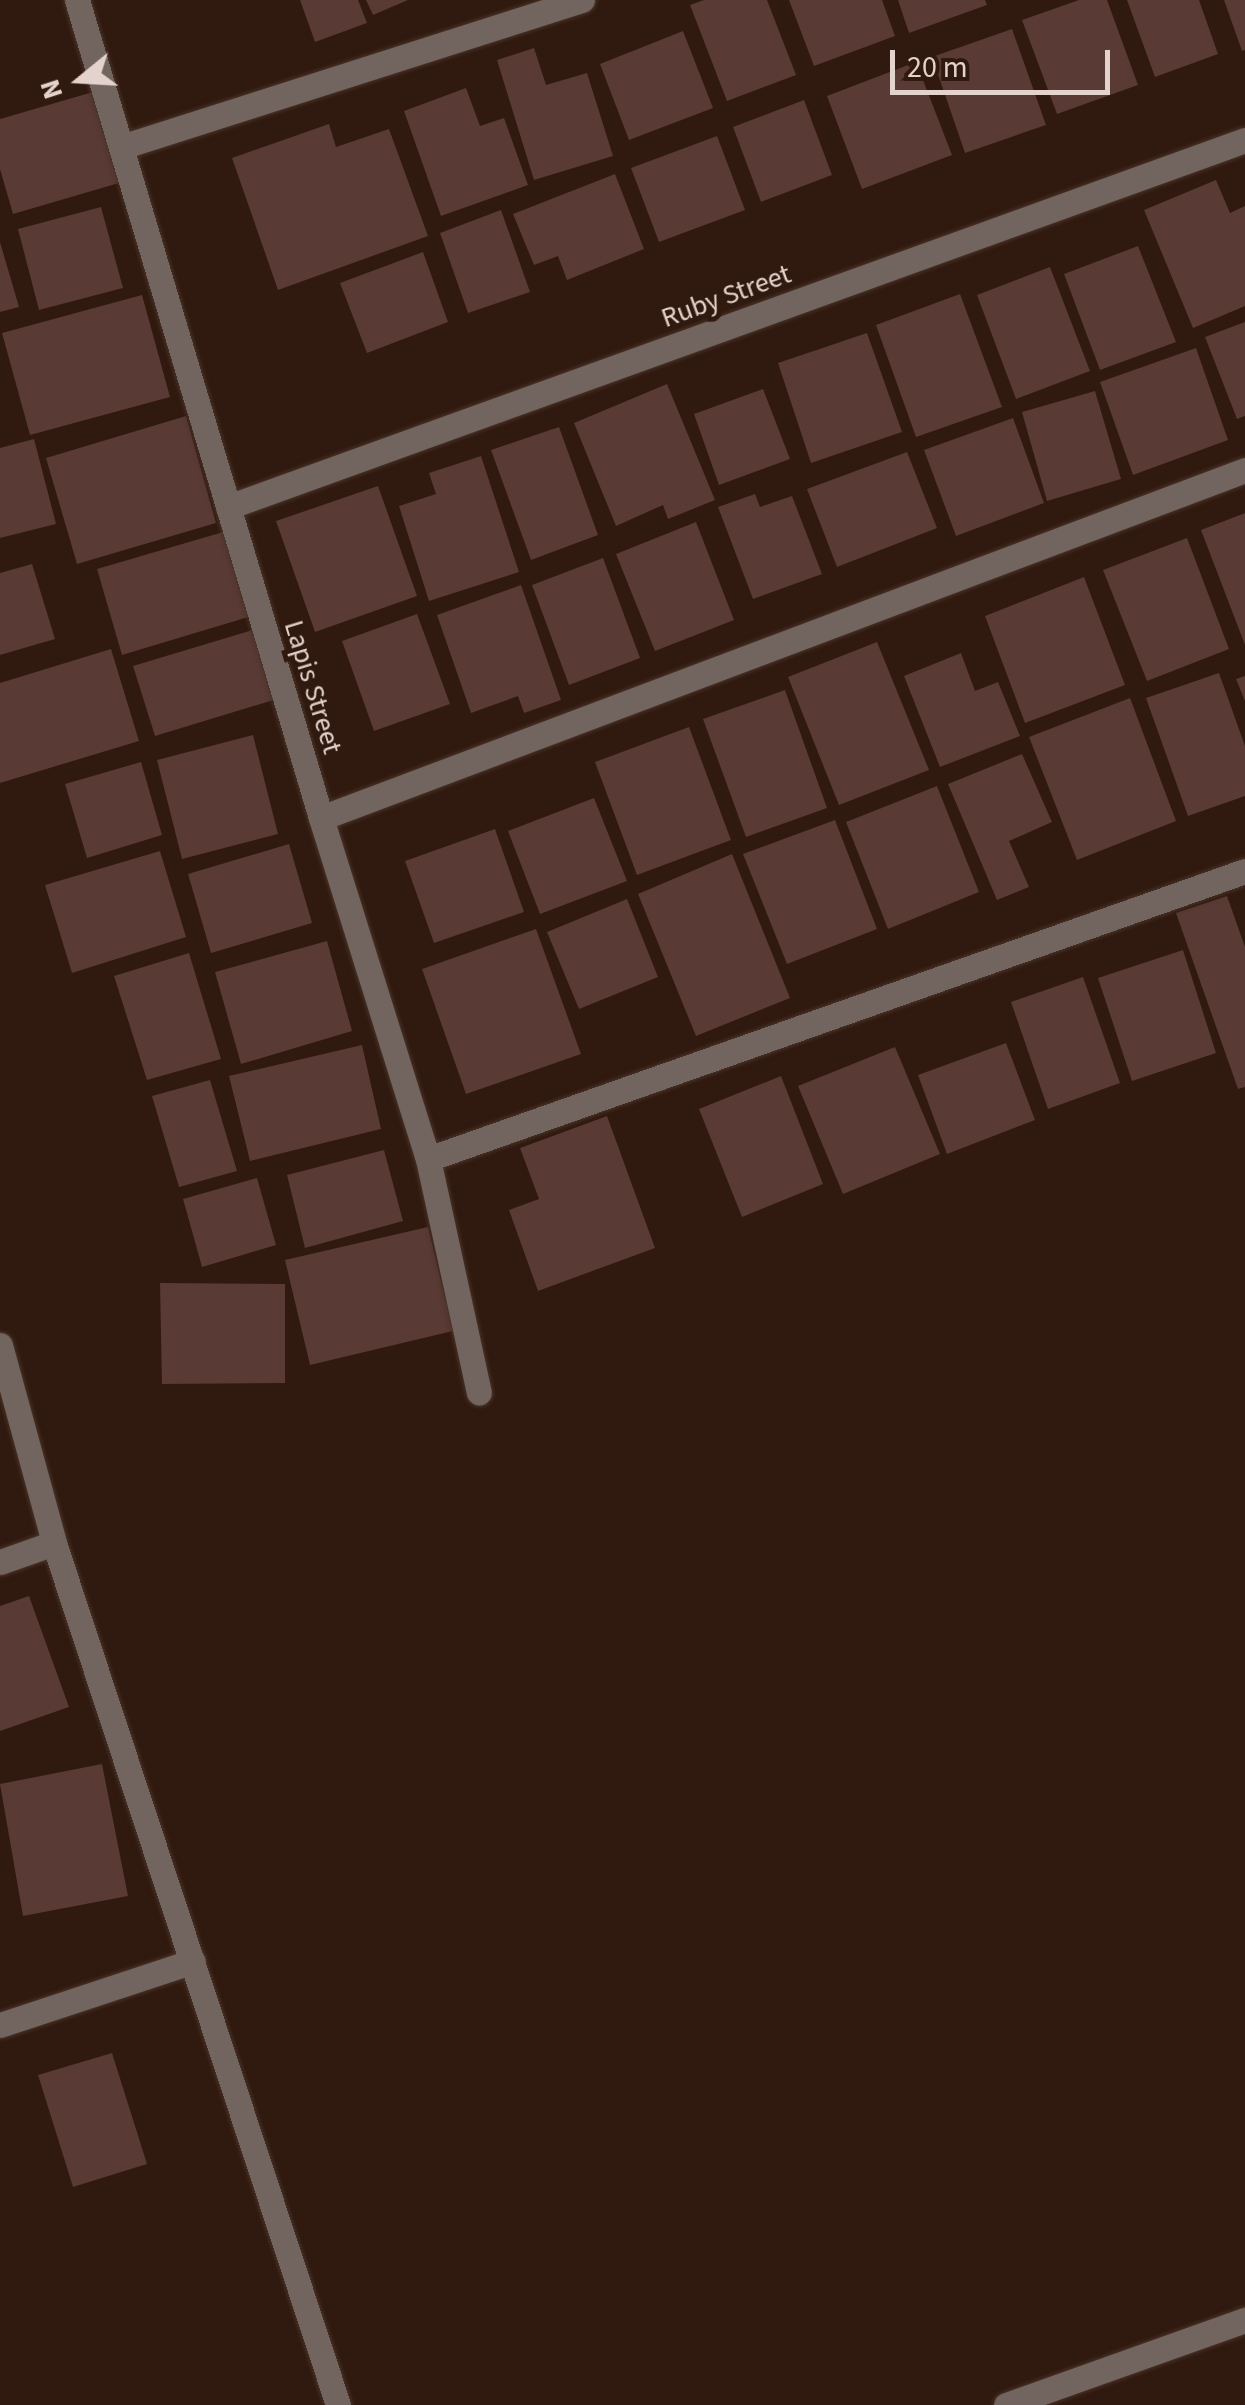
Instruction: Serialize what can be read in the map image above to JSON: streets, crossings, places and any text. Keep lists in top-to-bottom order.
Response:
{
  "streets": {
    "street": ["Ruby Street", "Lapis Street"]
  },
  "crossings": [
    ["Ruby Street", "Lapis Street"]
  ],
  "scale_bar": "20 m",
  "north": "left"
}
